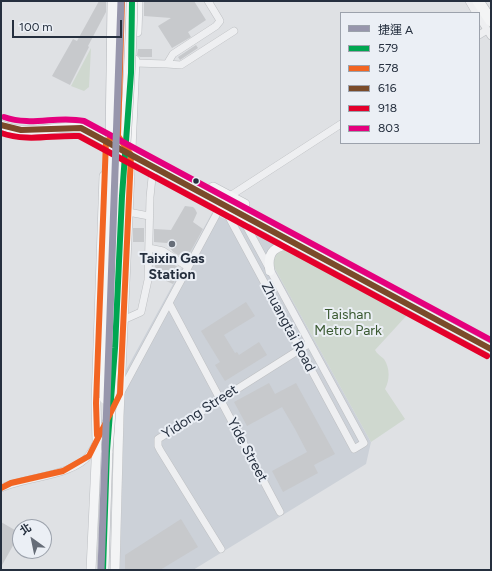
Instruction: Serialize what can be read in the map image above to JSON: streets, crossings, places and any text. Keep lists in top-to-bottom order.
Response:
{
  "streets": {
    "street": ["Zhuangtai Road", "Yidong Street", "Yide Street"]
  },
  "crossings": [
    ["Zhuangtai Road", "Yidong Street"],
    ["Yidong Street", "Yide Street"]
  ],
  "parks": ["Taishan Metro Park"],
  "places": ["Taixin Gas Station"],
  "lines": [
    "metro line A",
    "transit line 579",
    "transit line 578",
    "transit line 803",
    "transit line 616",
    "transit line 918"
  ],
  "legend": [
    "捷運 A",
    "579",
    "578",
    "616",
    "918",
    "803"
  ],
  "scale_bar": "100 m",
  "north": "top left"
}
